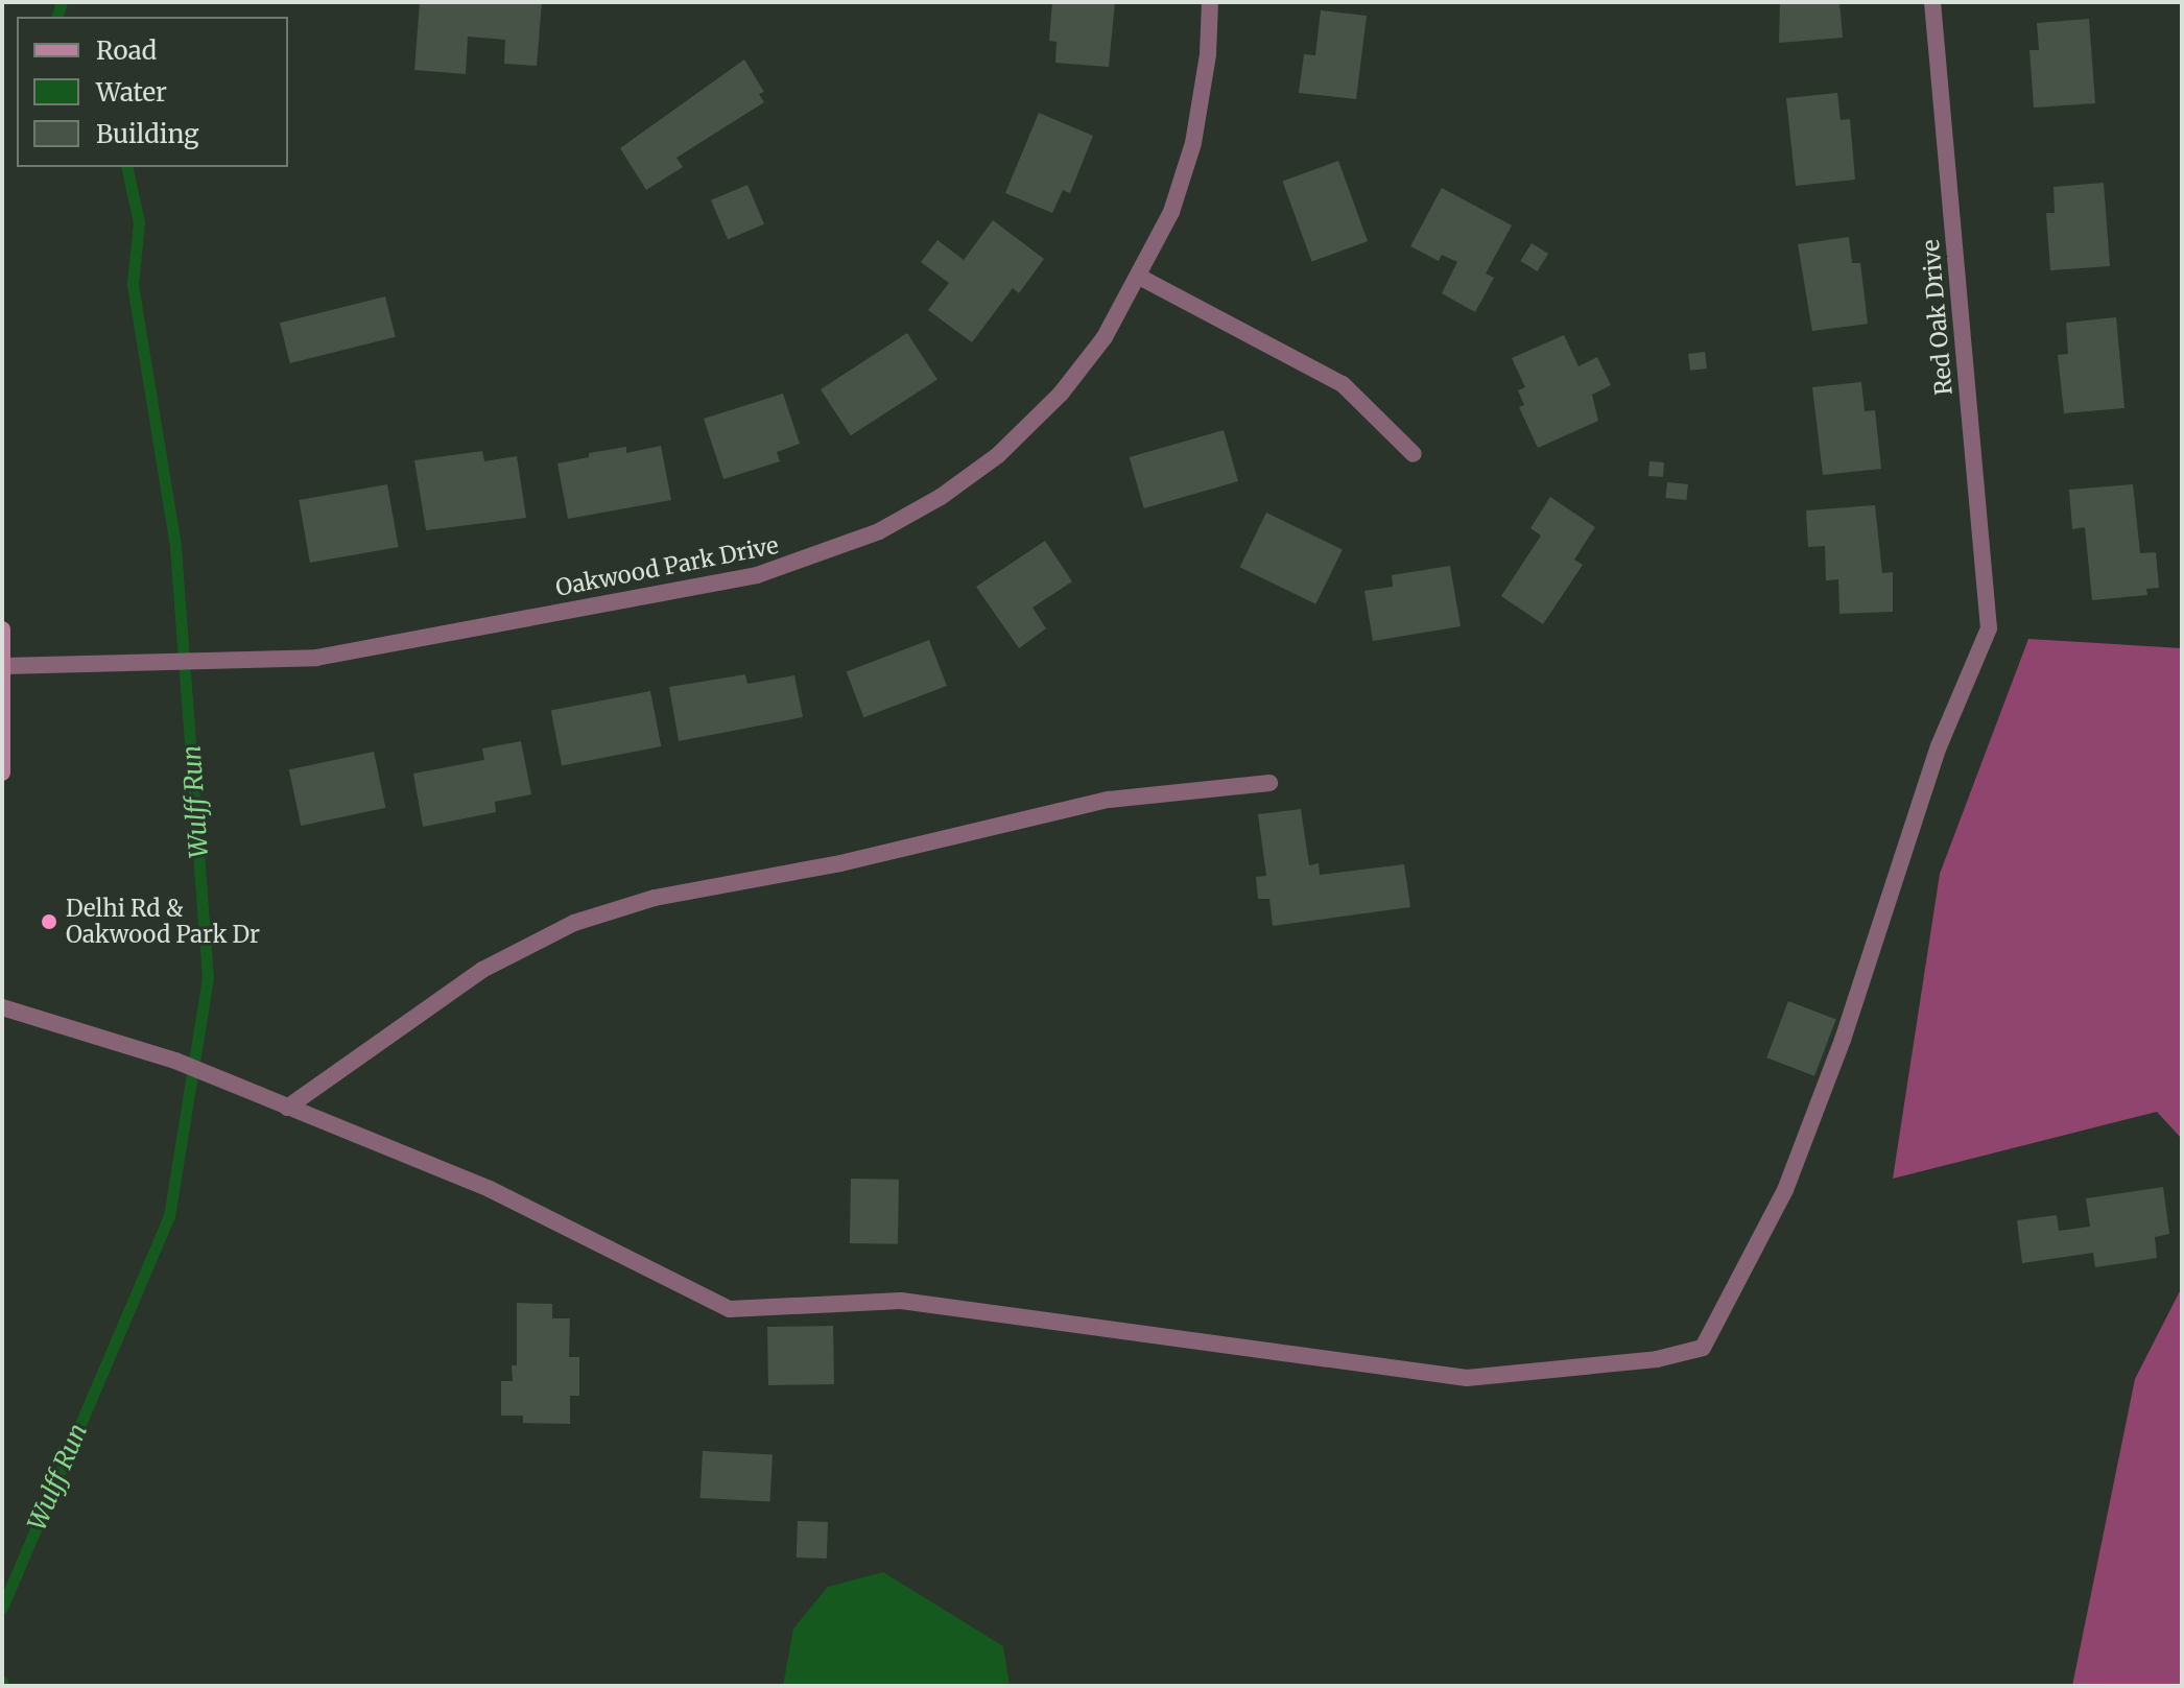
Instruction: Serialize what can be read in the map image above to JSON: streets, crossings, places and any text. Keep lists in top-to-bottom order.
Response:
{
  "streets": {
    "street": ["Red Oak Drive", "Oakwood Park Drive"]
  },
  "water": ["Wulff Run"],
  "places": ["Delhi Rd & Oakwood Park Dr"],
  "legend": ["Road", "Water", "Building"]
}
